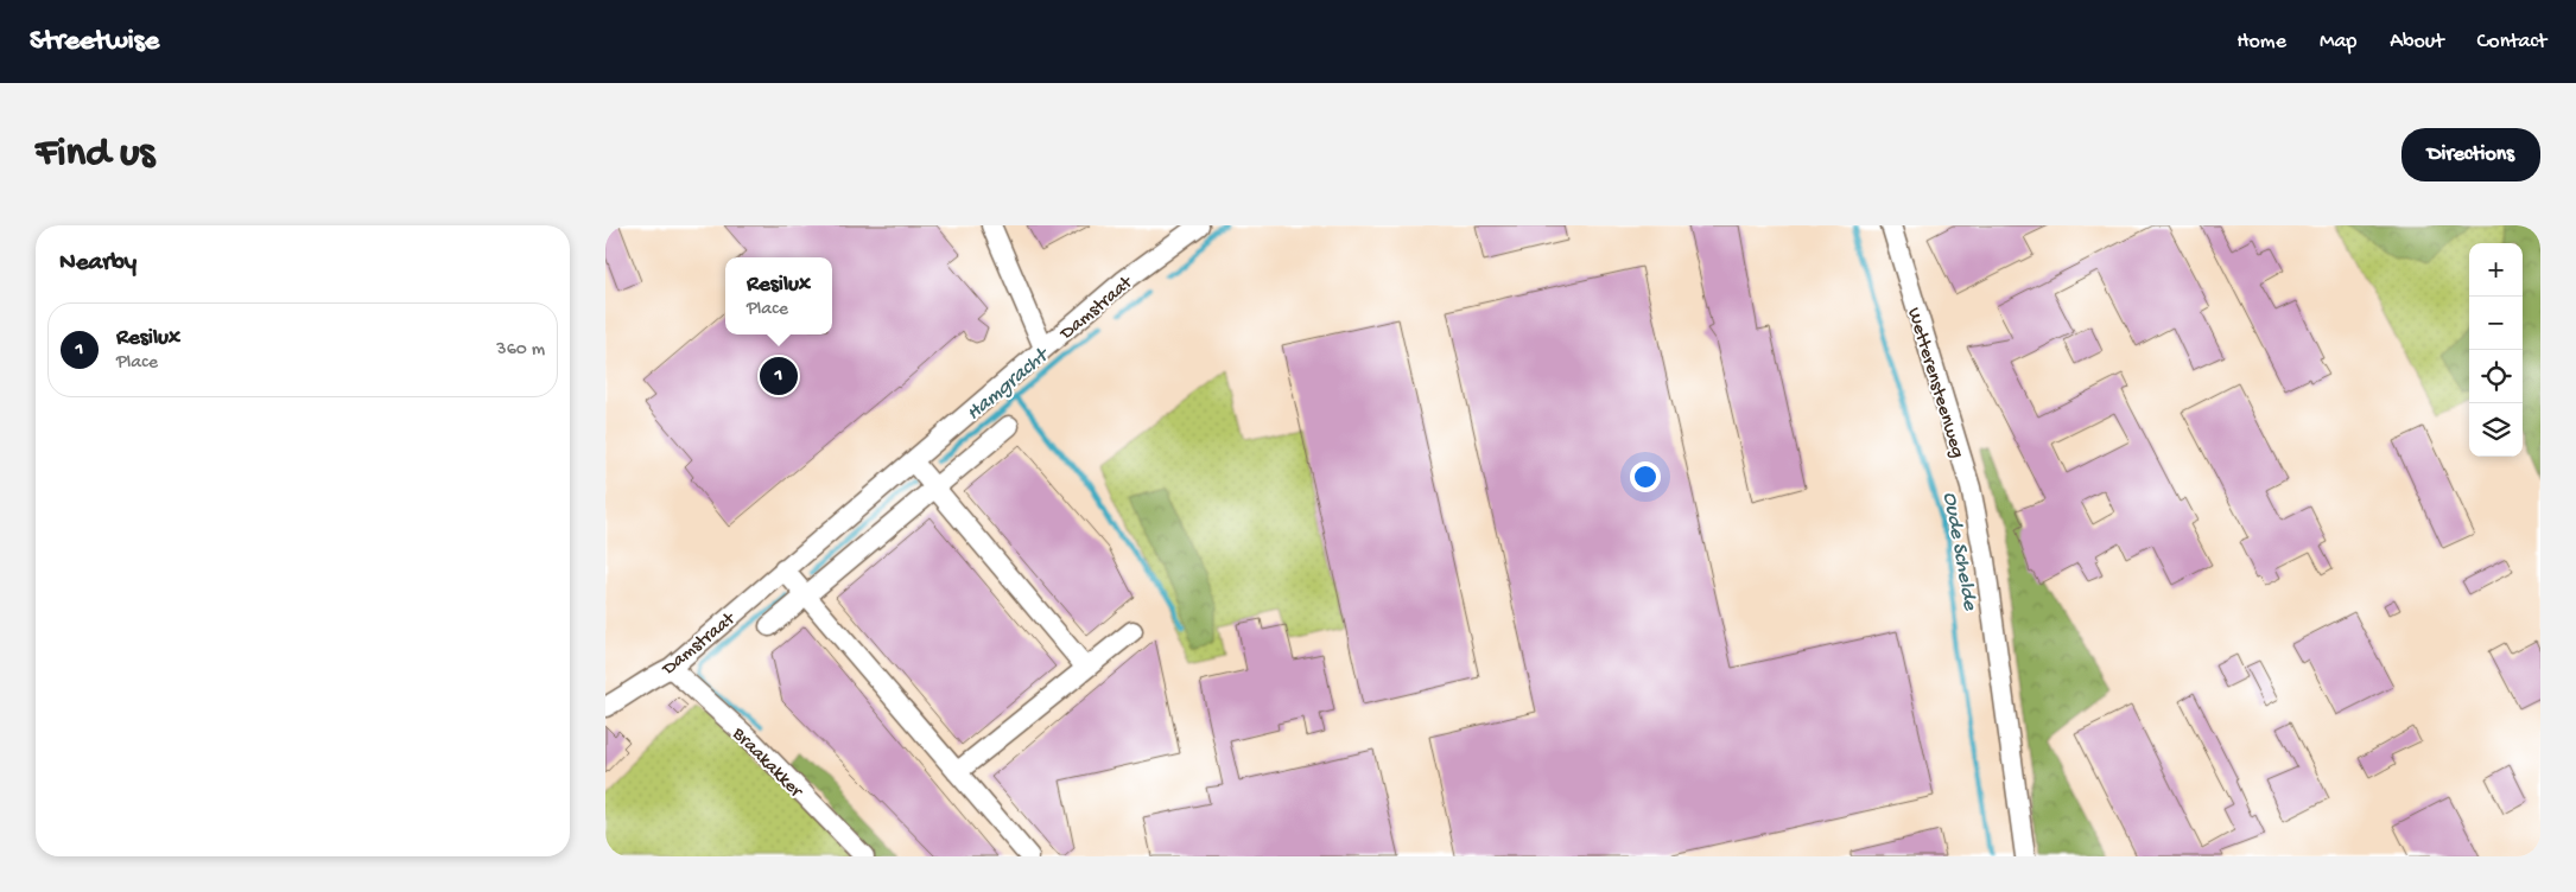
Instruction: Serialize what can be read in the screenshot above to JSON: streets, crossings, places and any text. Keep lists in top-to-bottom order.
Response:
{
  "streets": {
    "street": ["Damstraat", "Wetterensteenweg", "Braakakker"]
  },
  "crossings": [
    ["Damstraat", "Braakakker"]
  ],
  "water": ["Hamgracht", "Oude Schelde"],
  "page": {
    "header": "Streetwise",
    "nav": [
      "Home",
      "Map",
      "About",
      "Contact"
    ],
    "buttons": "Directions",
    "title": "Find us",
    "heading": "Nearby",
    "map_buttons": ["+", "−"],
    "popup": ["Resilux", "Place"],
    "list": [
      {
        "mark": "1",
        "name": "Resilux",
        "note": "Place",
        "value": "360 m"
      }
    ],
    "pins": "1"
  }
}
